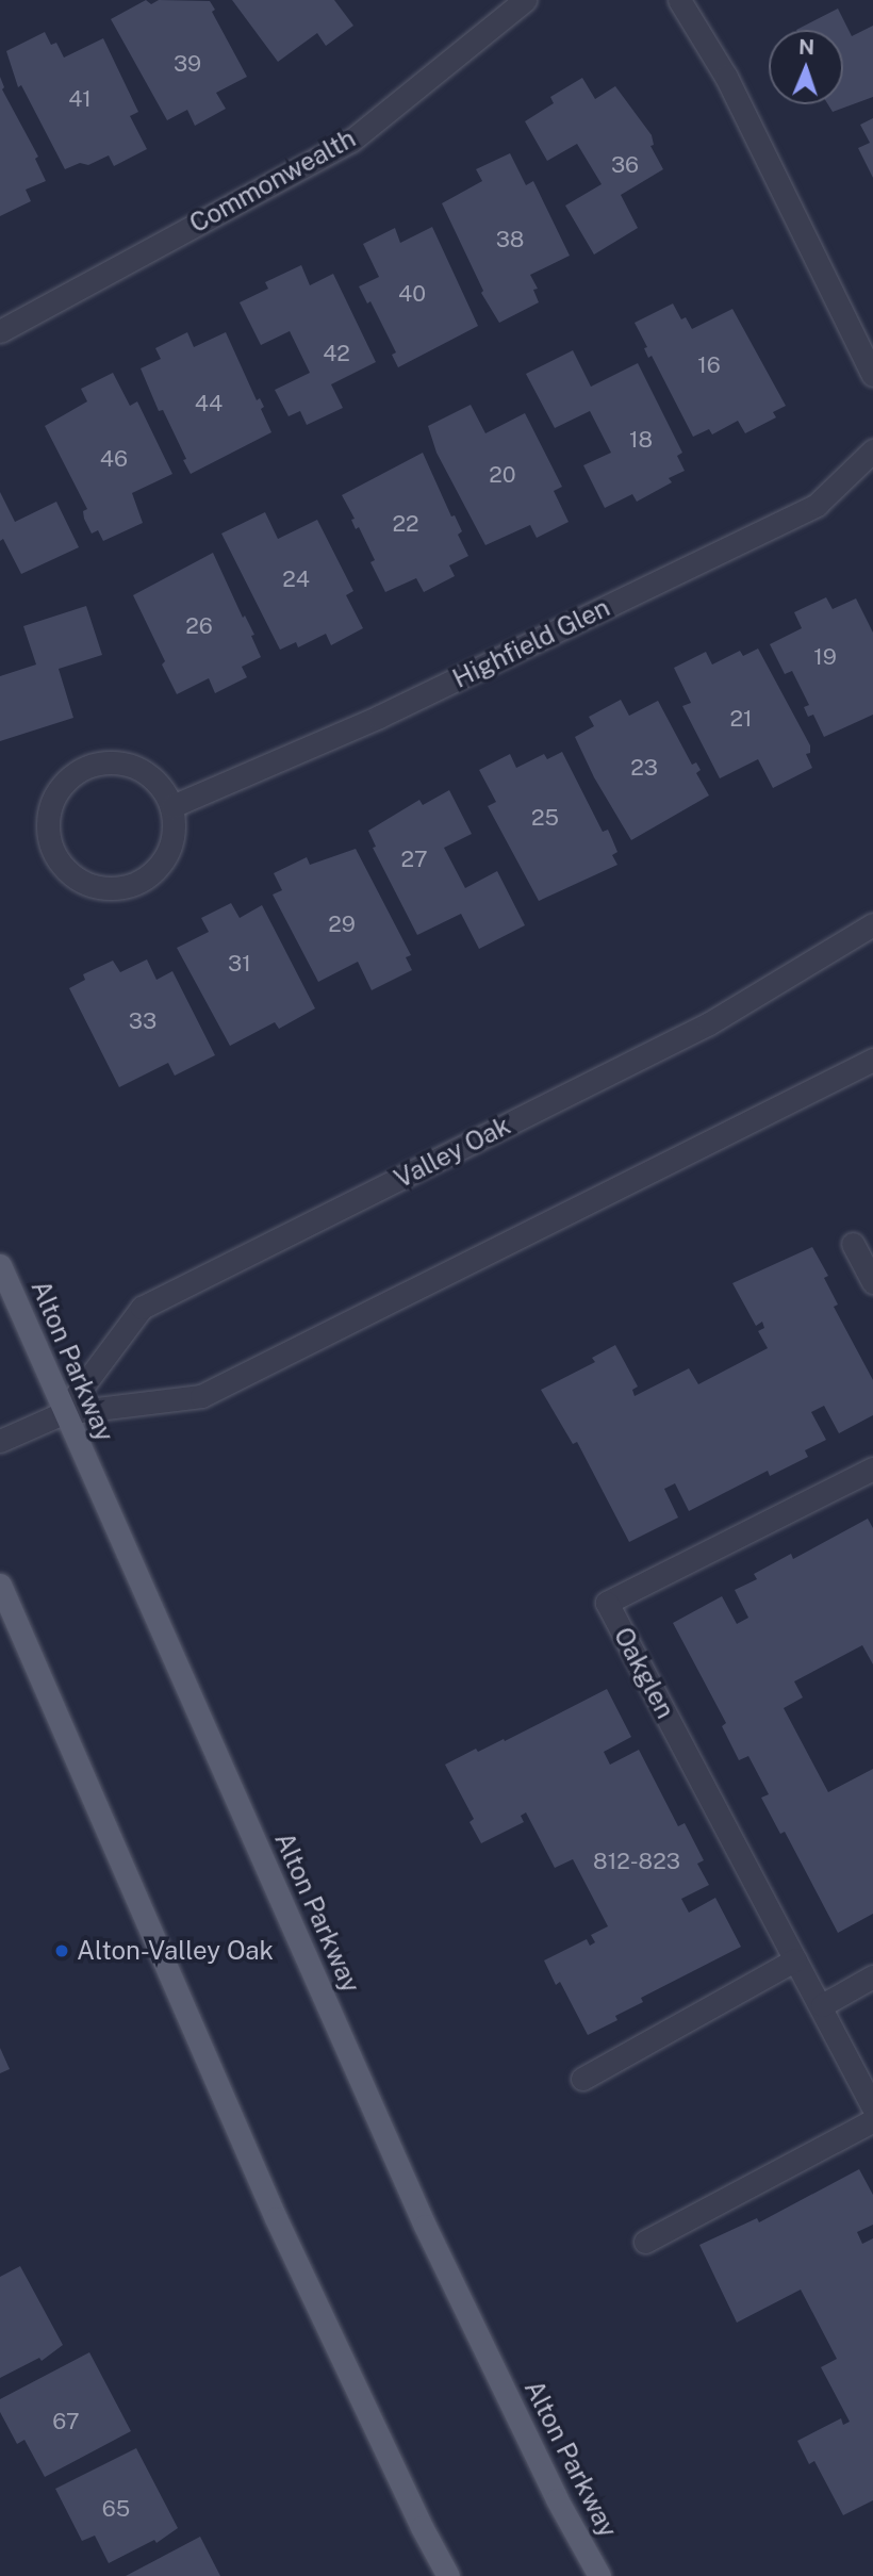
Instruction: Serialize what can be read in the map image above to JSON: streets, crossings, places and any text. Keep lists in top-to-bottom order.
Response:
{
  "streets": {
    "main road": ["Alton Parkway"],
    "street": [
      "Commonwealth",
      "Highfield Glen",
      "Valley Oak",
      "Oakglen"
    ]
  },
  "crossings": [
    ["Valley Oak", "Alton Parkway"]
  ],
  "places": ["Alton-Valley Oak"],
  "house_numbers": [
    "39",
    "41",
    "36",
    "38",
    "40",
    "42",
    "16",
    "44",
    "18",
    "46",
    "20",
    "22",
    "24",
    "26",
    "19",
    "21",
    "23",
    "25",
    "27",
    "29",
    "31",
    "33",
    "812-823",
    "67",
    "65"
  ],
  "north": "top"
}
